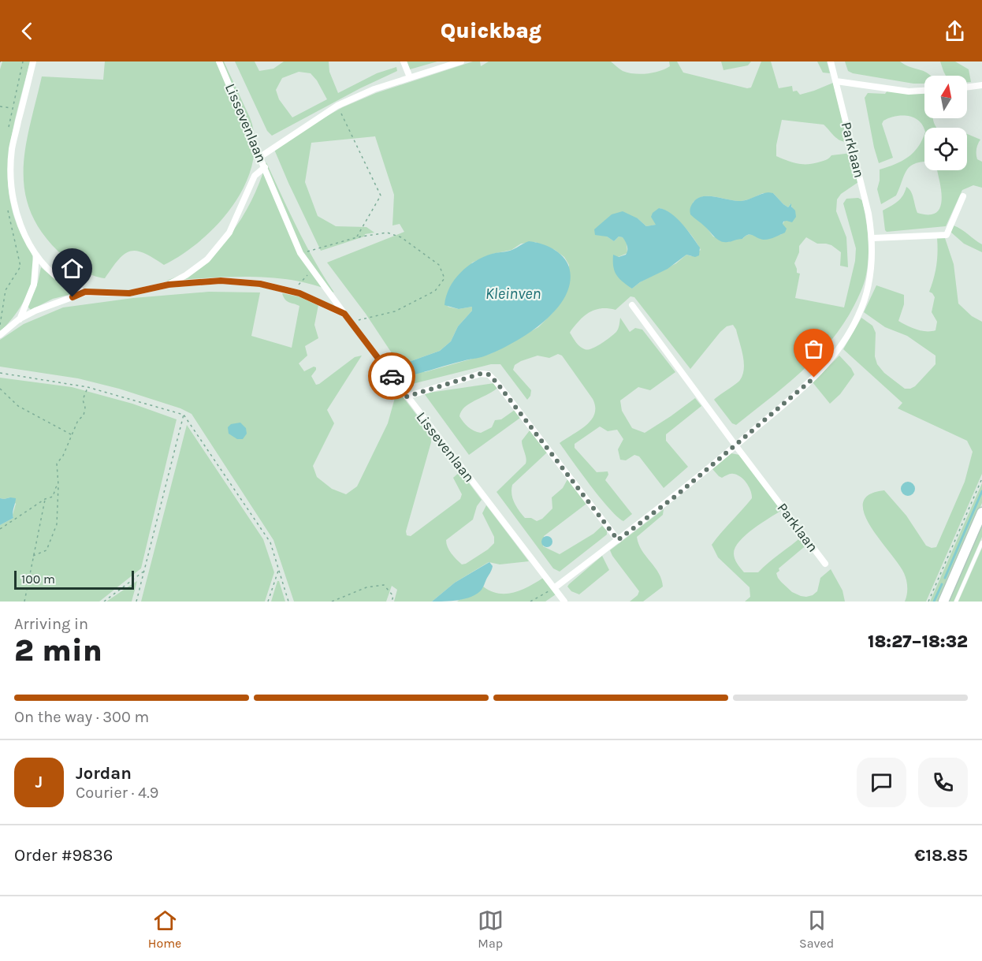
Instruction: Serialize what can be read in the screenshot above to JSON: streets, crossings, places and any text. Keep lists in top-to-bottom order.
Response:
{
  "streets": {
    "street": ["Lissevenlaan", "Parklaan"]
  },
  "crossings": [
    ["Lissevenlaan", "Parklaan"]
  ],
  "water": ["Kleinven"],
  "scale_bar": "100 m",
  "north": "top",
  "page": {
    "header": "Quickbag",
    "scale": "100 m",
    "heading": ["2 min", "Arriving in", "18:27–18:32"],
    "panel": [
      "Jordan",
      "Courier · 4.9",
      "Order #9836",
      "€18.85"
    ],
    "bar": "On the way · 300 m",
    "round": "J",
    "tabs": ["Home", "Map", "Saved"]
  }
}
